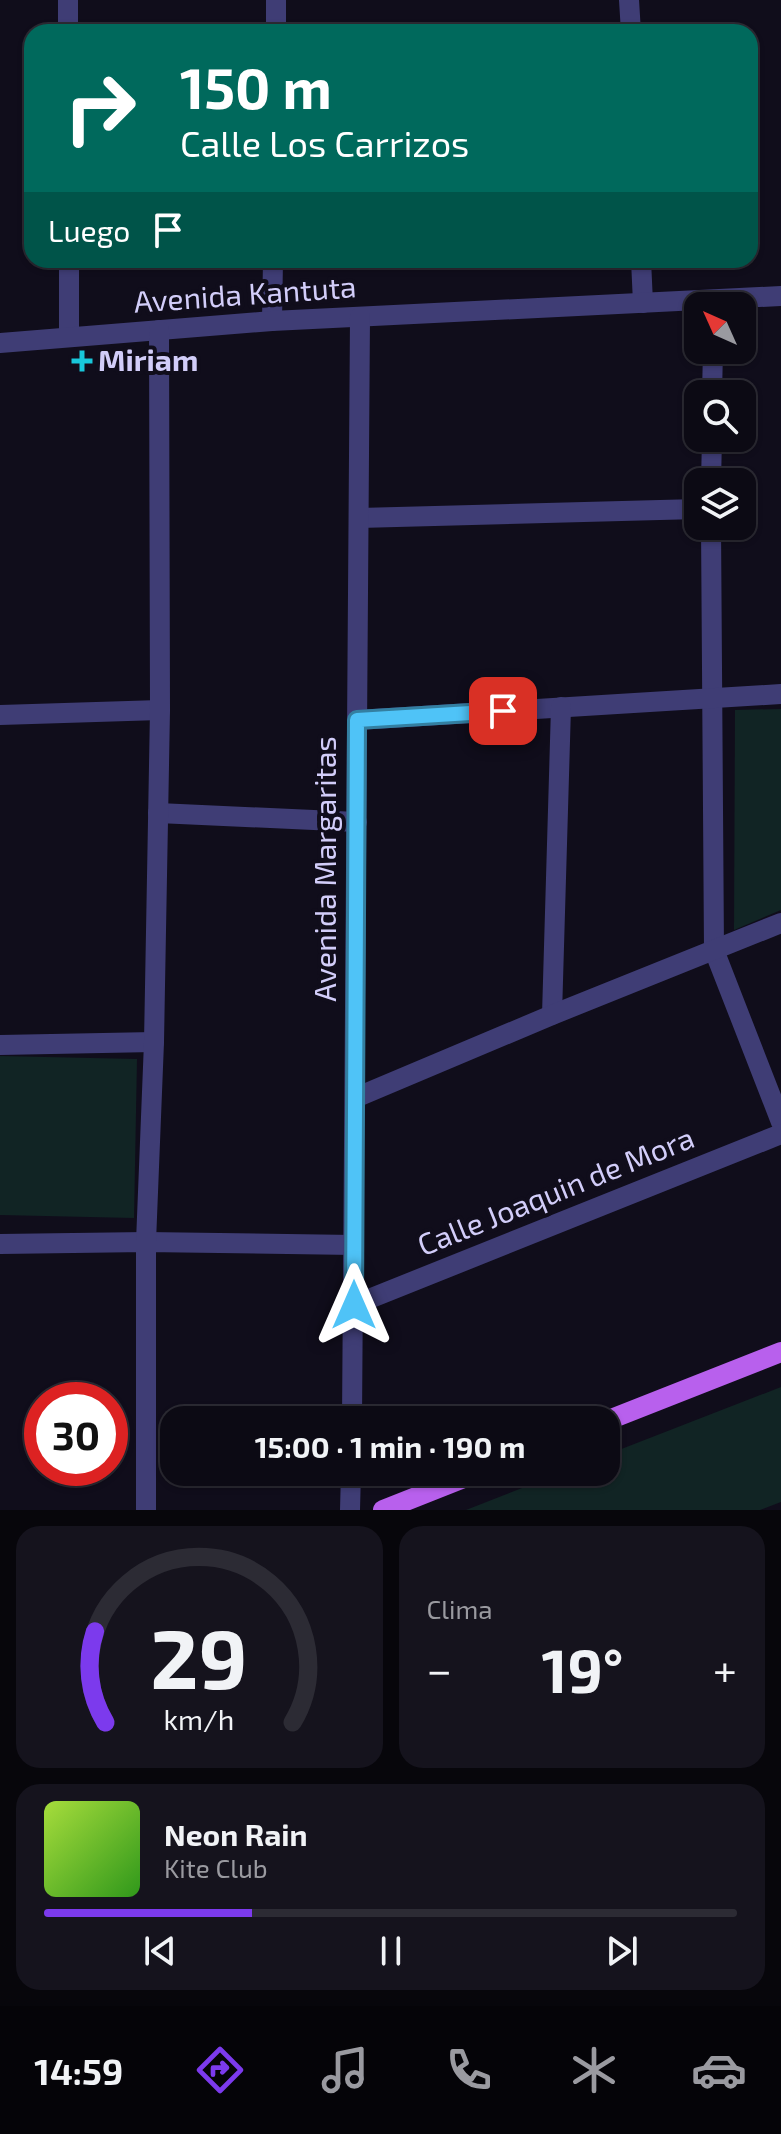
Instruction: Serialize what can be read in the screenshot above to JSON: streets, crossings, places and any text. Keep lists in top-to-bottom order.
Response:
{
  "streets": {
    "street": ["Avenida Kantuta", "Avenida Margaritas", "Calle Joaquin de Mora"]
  },
  "crossings": [
    ["Avenida Kantuta", "Avenida Margaritas"],
    ["Avenida Margaritas", "Calle Joaquin de Mora"]
  ],
  "places": {
    "health": ["Miriam"]
  },
  "north": "top left",
  "page": {
    "turn": ["150 m", "Calle Los Carrizos"],
    "then": "Luego",
    "limit": "30",
    "trip": "15:00 · 1 min · 190 m",
    "tile": "Clima",
    "heat": ["−", "19°", "+"],
    "song": ["Neon Rain", "Kite Club"],
    "tabs": "14:59",
    "gauge": ["29", "km/h"]
  }
}
